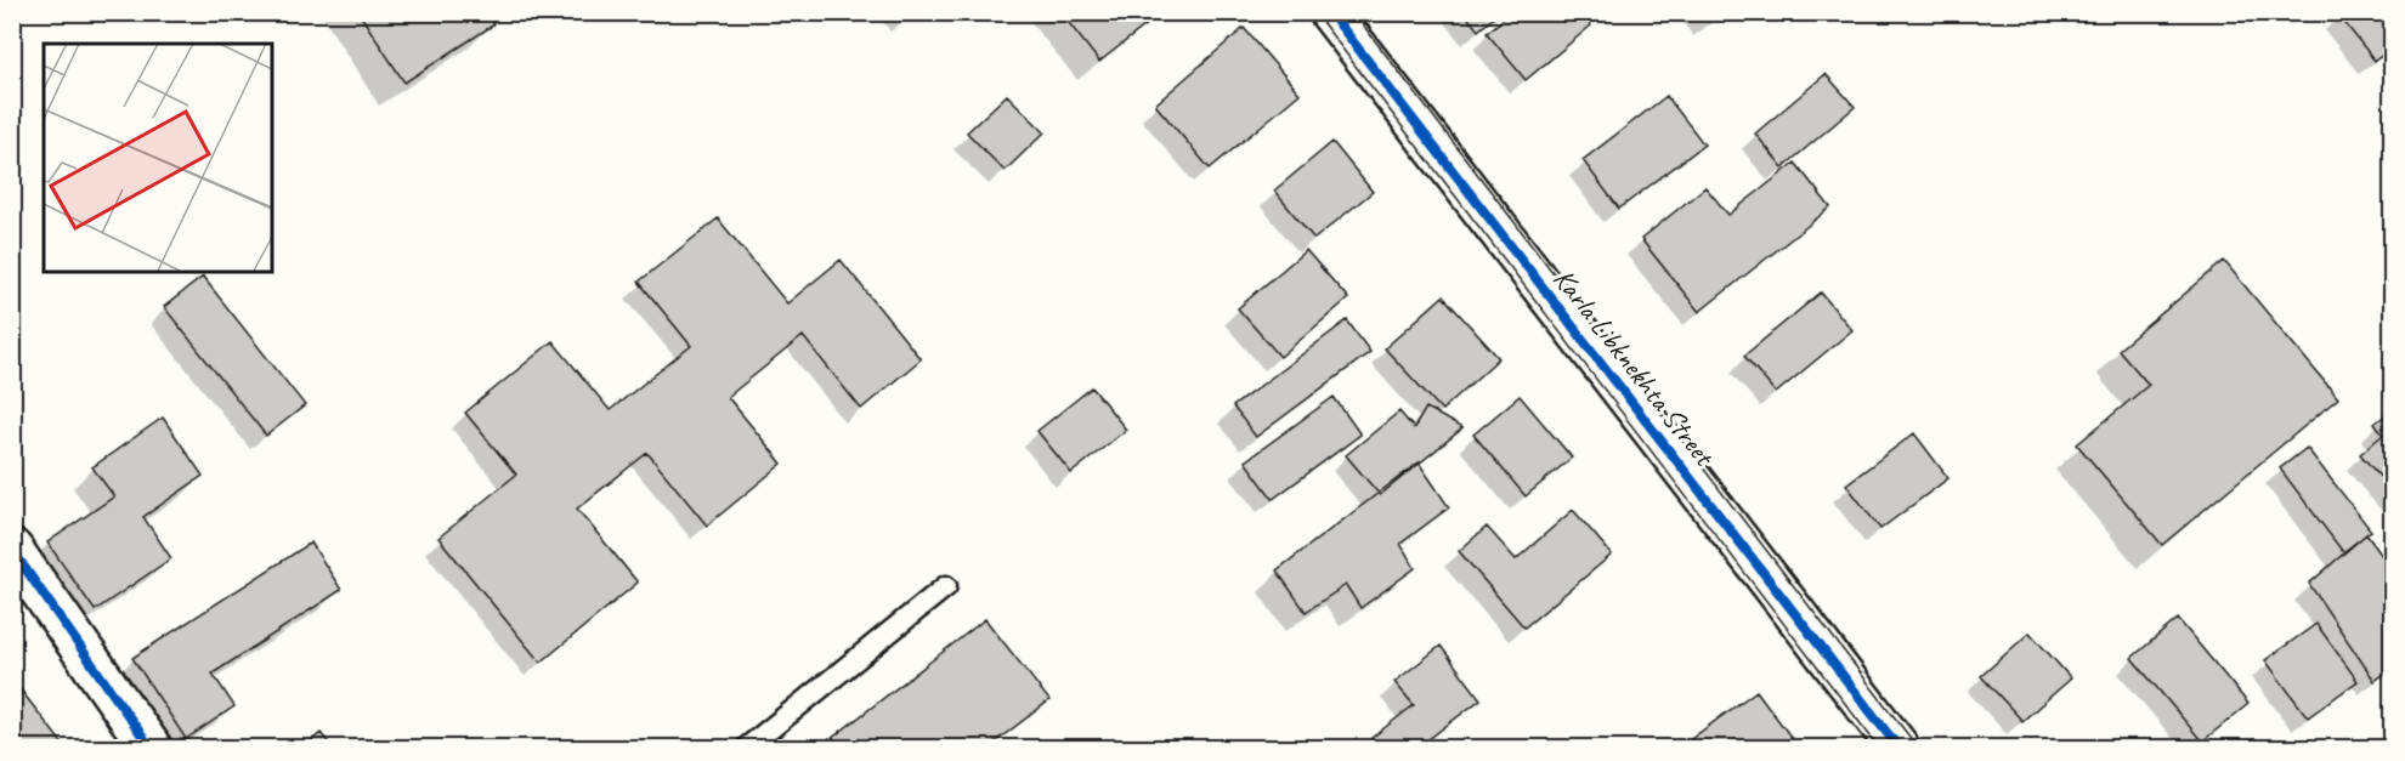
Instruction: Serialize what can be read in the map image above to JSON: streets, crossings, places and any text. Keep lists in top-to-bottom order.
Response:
{
  "streets": {
    "street": ["Karla Libknekhta Street"]
  }
}
